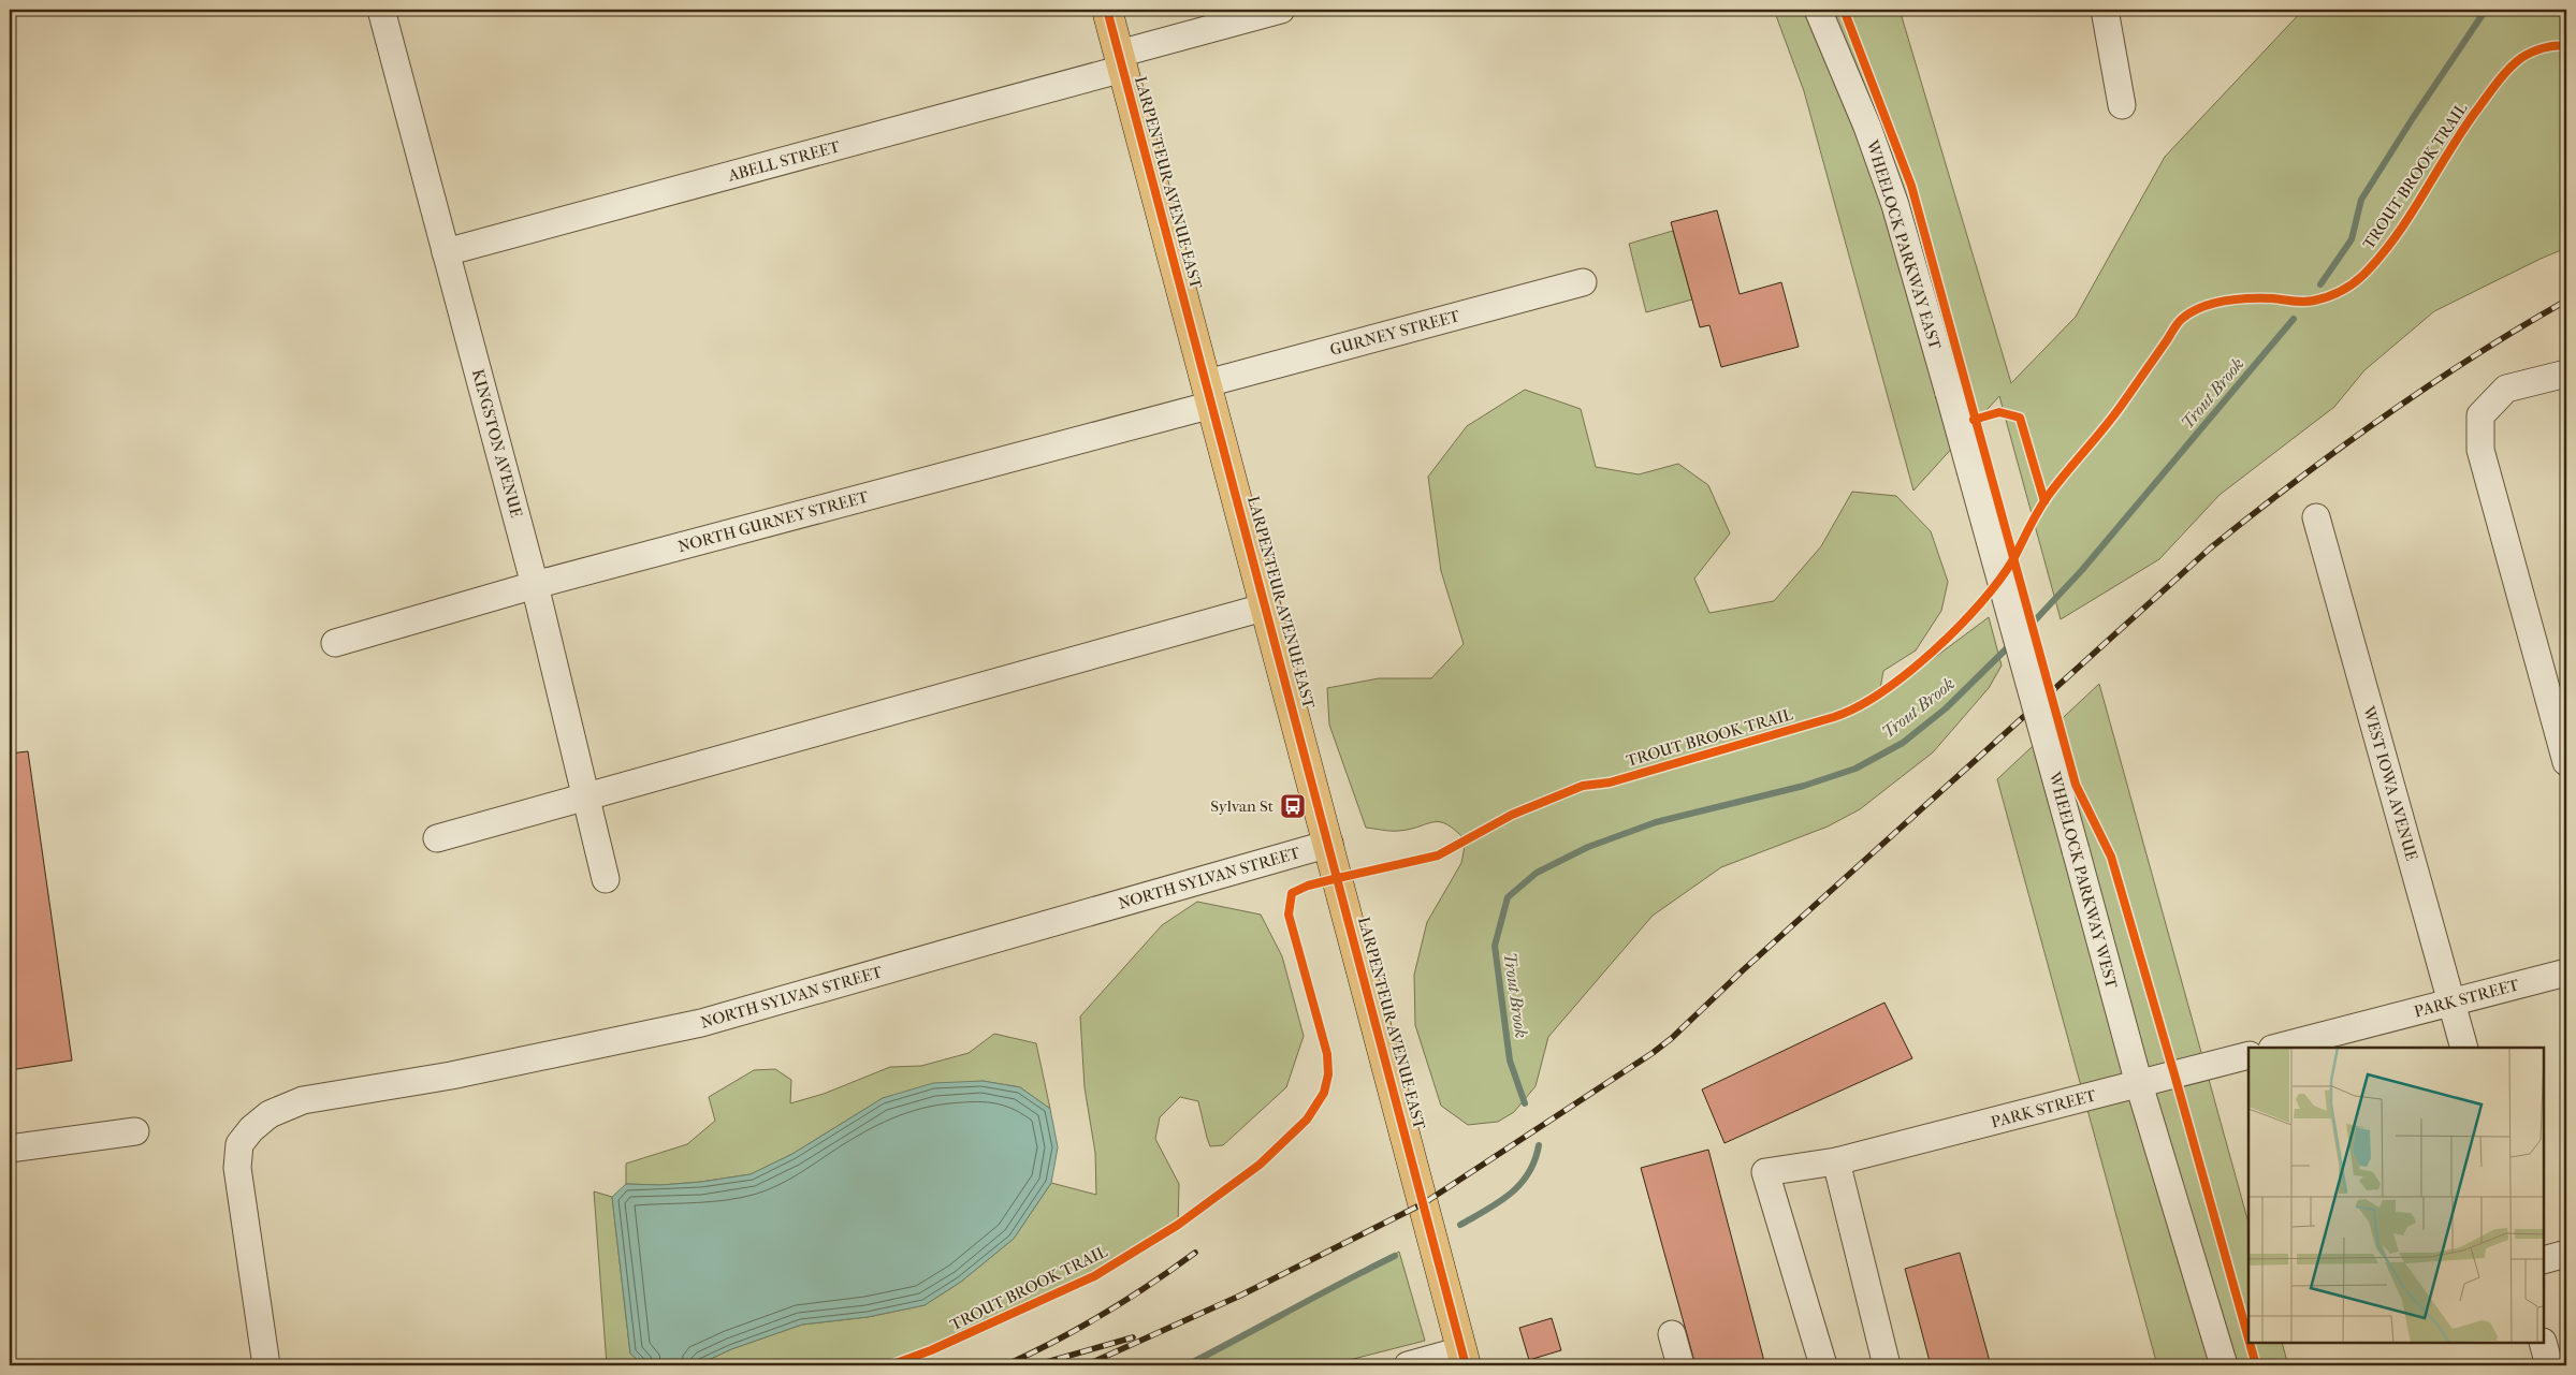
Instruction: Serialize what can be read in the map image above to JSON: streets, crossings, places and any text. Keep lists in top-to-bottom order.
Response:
{
  "streets": {
    "main road": ["LARPENTEUR AVENUE EAST"],
    "street": [
      "ABELL STREET",
      "WHEELOCK PARKWAY EAST",
      "GURNEY STREET",
      "KINGSTON AVENUE",
      "NORTH GURNEY STREET",
      "WEST IOWA AVENUE",
      "NORTH SYLVAN STREET",
      "WHEELOCK PARKWAY WEST",
      "PARK STREET"
    ],
    "cycle path": ["TROUT BROOK TRAIL"]
  },
  "crossings": [
    ["ABELL STREET", "LARPENTEUR AVENUE EAST"],
    ["ABELL STREET", "KINGSTON AVENUE"],
    ["LARPENTEUR AVENUE EAST", "GURNEY STREET"],
    ["LARPENTEUR AVENUE EAST", "NORTH GURNEY STREET"],
    ["LARPENTEUR AVENUE EAST", "NORTH SYLVAN STREET"],
    ["WHEELOCK PARKWAY EAST", "WHEELOCK PARKWAY WEST"],
    ["GURNEY STREET", "NORTH GURNEY STREET"],
    ["KINGSTON AVENUE", "NORTH GURNEY STREET"],
    ["WEST IOWA AVENUE", "PARK STREET"],
    ["WHEELOCK PARKWAY WEST", "PARK STREET"]
  ],
  "water": ["Trout Brook"],
  "places": {
    "bus stop": ["Sylvan St"]
  }
}
